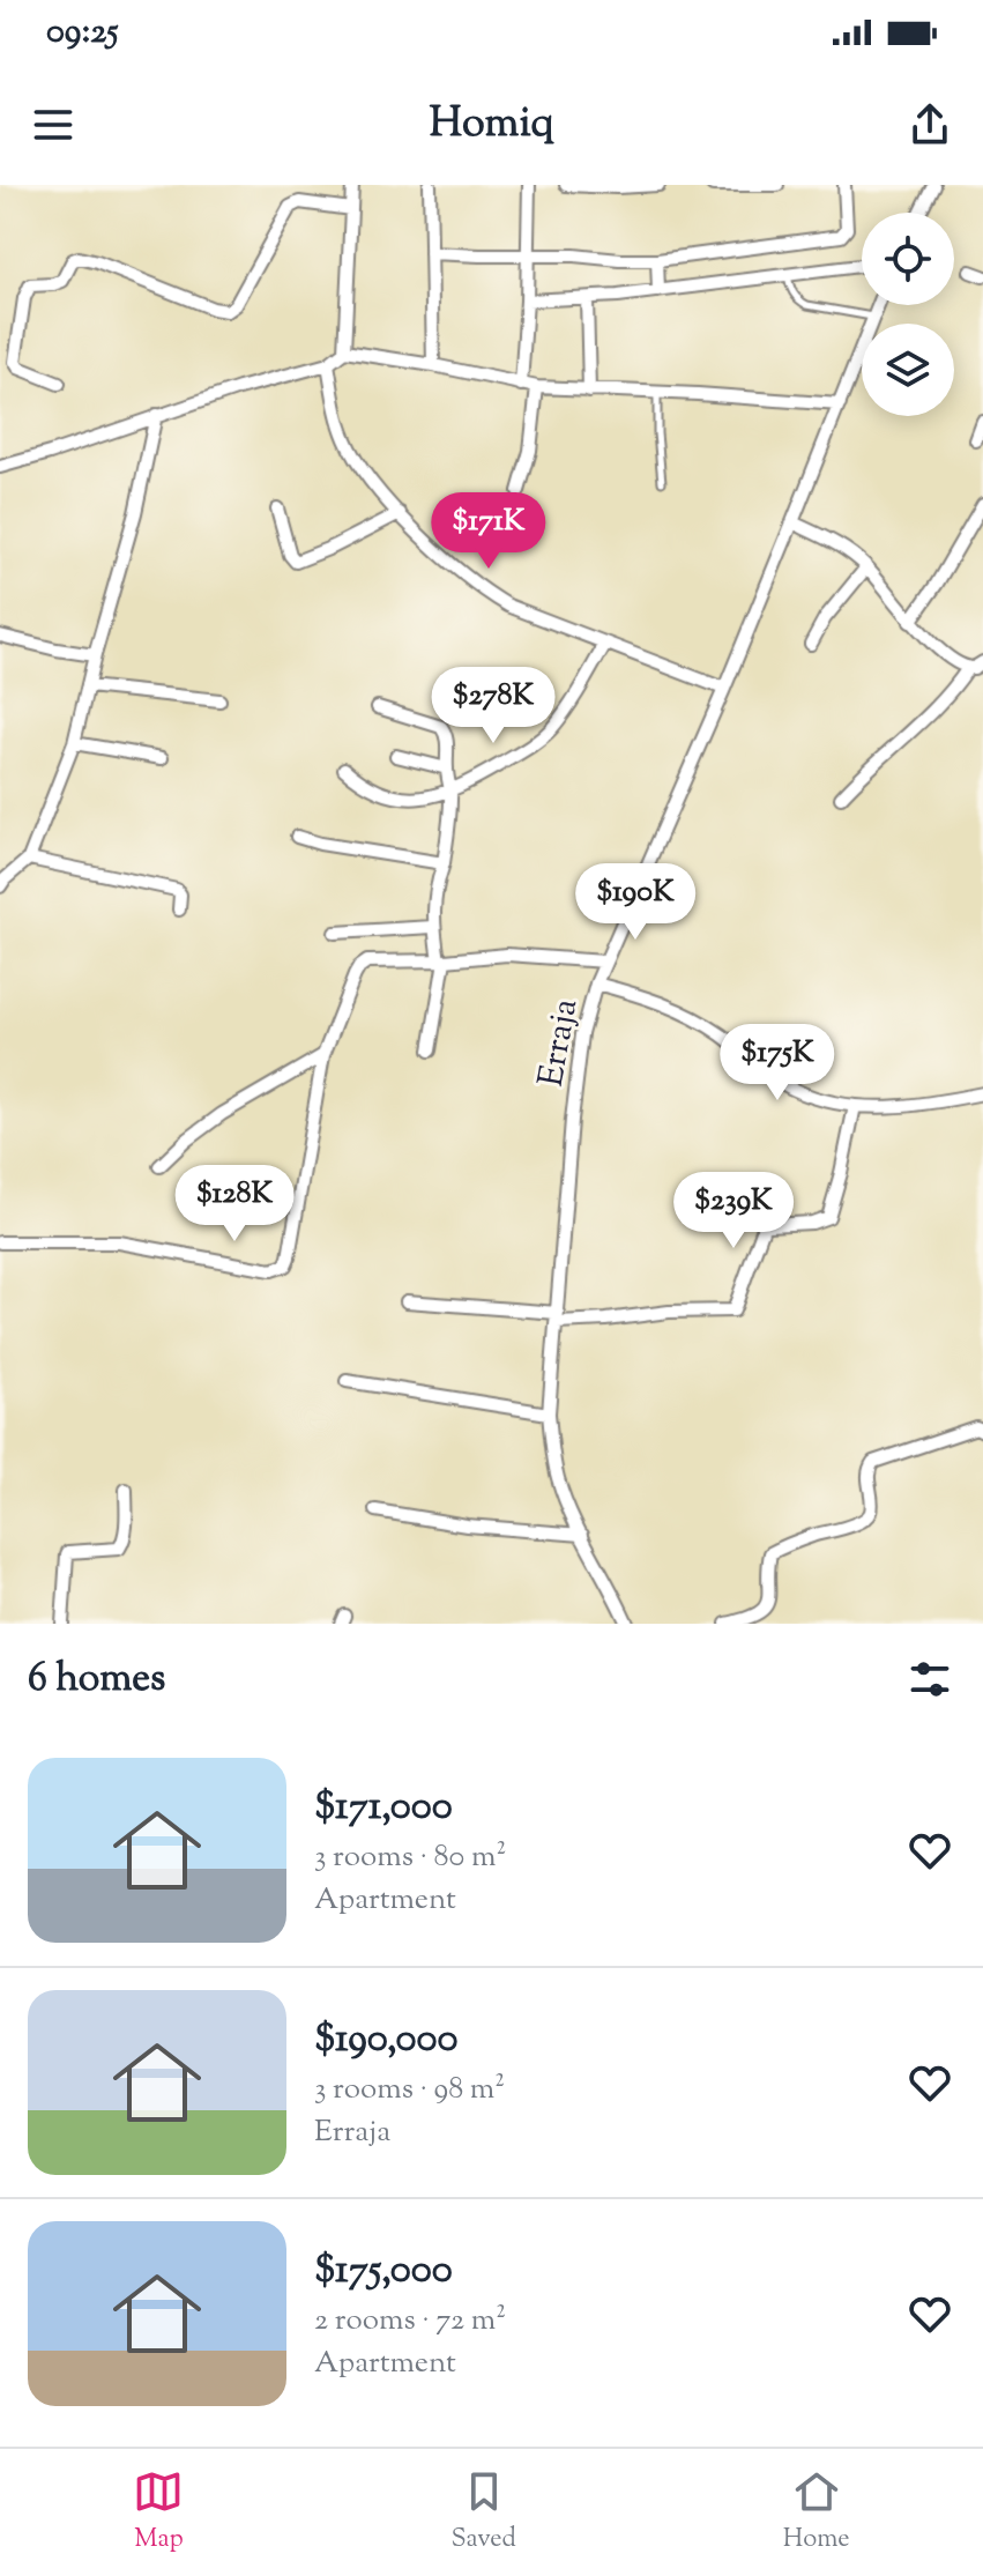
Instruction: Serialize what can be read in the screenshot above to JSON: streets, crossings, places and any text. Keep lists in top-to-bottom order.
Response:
{
  "streets": {
    "street": ["Erraja"]
  },
  "page": {
    "status": "09:25",
    "header": "Homiq",
    "price": [
      "$171K",
      "$278K",
      "$190K",
      "$175K",
      "$128K",
      "$239K"
    ],
    "heading": "6 homes",
    "list": [
      {
        "name": "$171,000",
        "note": "3 rooms · 80 m² · Apartment"
      },
      {
        "name": "$190,000",
        "note": "3 rooms · 98 m² · Erraja"
      },
      {
        "name": "$175,000",
        "note": "2 rooms · 72 m² · Apartment"
      }
    ],
    "tabs": ["Map", "Saved", "Home"]
  }
}
